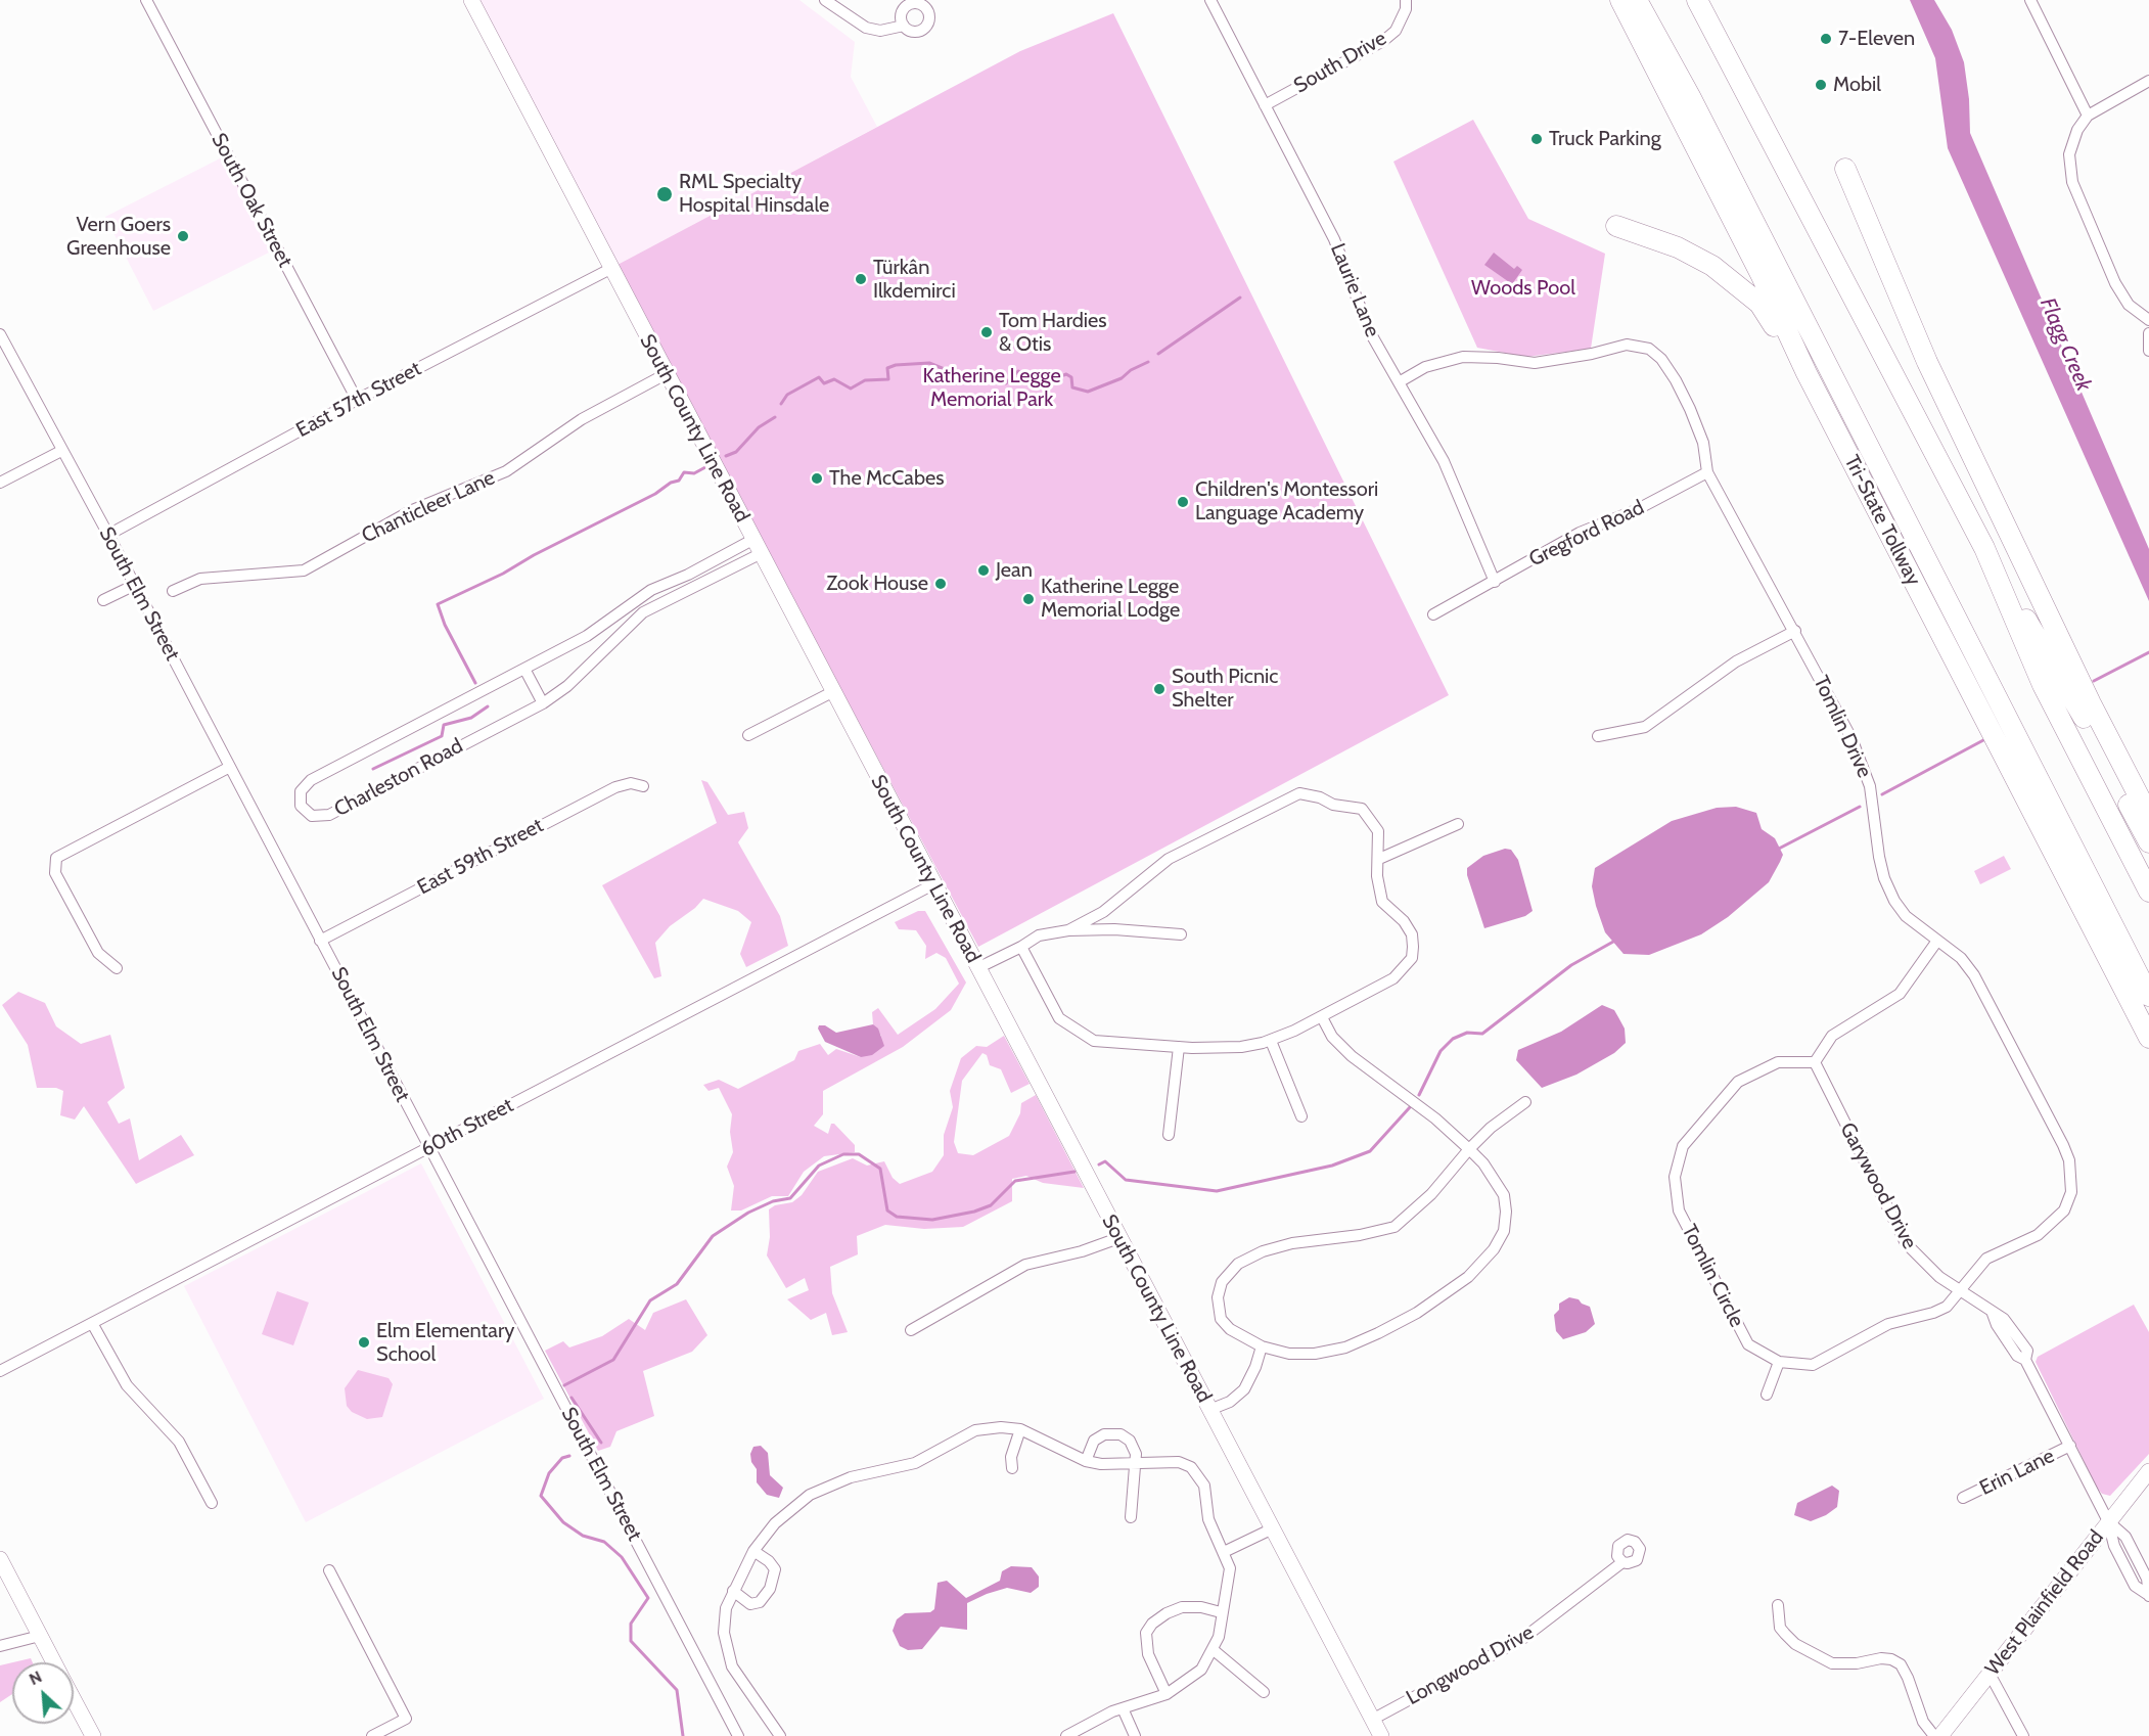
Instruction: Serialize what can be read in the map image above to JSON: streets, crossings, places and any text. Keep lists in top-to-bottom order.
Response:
{
  "streets": {
    "highway": ["Tri-State Tollway"],
    "main road": ["South County Line Road", "West Plainfield Road"],
    "street": [
      "South Drive",
      "South Oak Street",
      "Laurie Lane",
      "East 57th Street",
      "Chanticleer Lane",
      "Gregford Road",
      "South Elm Street",
      "Tomlin Drive",
      "Charleston Road",
      "East 59th Street",
      "60th Street",
      "Garywood Drive",
      "Tomlin Circle",
      "Erin Lane",
      "Longwood Drive"
    ]
  },
  "crossings": [
    ["South Drive", "Laurie Lane"],
    ["South Oak Street", "East 57th Street"],
    ["Laurie Lane", "Gregford Road"],
    ["Laurie Lane", "Tomlin Drive"],
    ["East 57th Street", "South County Line Road"],
    ["East 57th Street", "South Elm Street"],
    ["South County Line Road", "Chanticleer Lane"],
    ["South County Line Road", "Charleston Road"],
    ["South County Line Road", "60th Street"],
    ["South County Line Road", "Longwood Drive"],
    ["Gregford Road", "Tomlin Drive"],
    ["South Elm Street", "East 59th Street"],
    ["South Elm Street", "60th Street"],
    ["Tomlin Drive", "Garywood Drive"],
    ["Tomlin Drive", "Tomlin Circle"],
    ["Garywood Drive", "Tomlin Circle"],
    ["Garywood Drive", "Erin Lane"],
    ["Garywood Drive", "West Plainfield Road"]
  ],
  "water": ["Flagg Creek"],
  "parks": ["Woods Pool", "Katherine Legge Memorial Park"],
  "places": [
    "7-Eleven",
    "Mobil",
    "Truck Parking",
    "RML Specialty Hospital Hinsdale",
    "Vern Goers Greenhouse",
    "Türkân Ilkdemirci",
    "Tom Hardies & Otis",
    "The McCabes",
    "Children's Montessori Language Academy",
    "Jean",
    "Zook House",
    "Katherine Legge Memorial Lodge",
    "South Picnic Shelter",
    "Elm Elementary School"
  ],
  "north": "top left"
}
